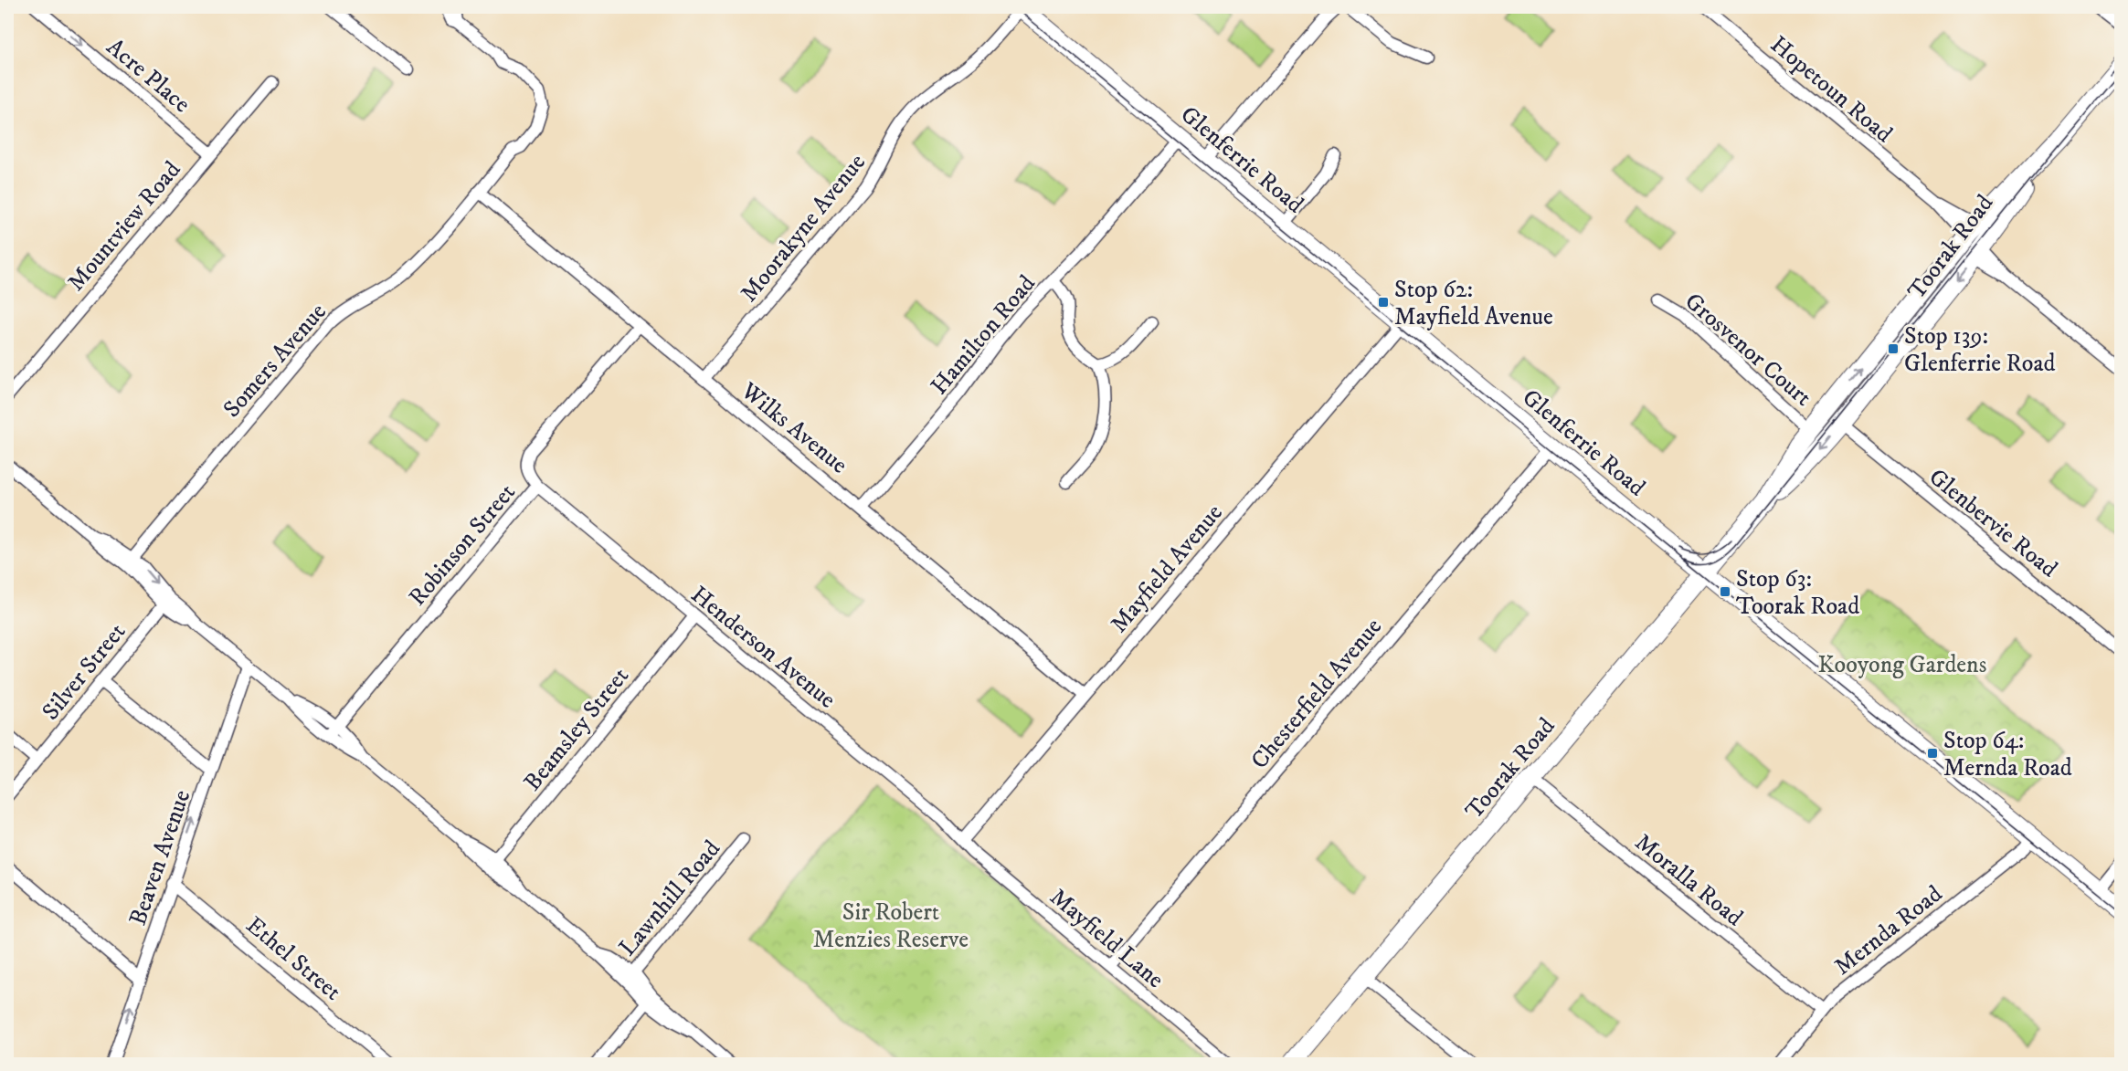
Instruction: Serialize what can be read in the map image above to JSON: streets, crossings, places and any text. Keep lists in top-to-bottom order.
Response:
{
  "streets": {
    "main road": ["Glenferrie Road", "Toorak Road"],
    "street": [
      "Acre Place",
      "Hopetoun Road",
      "Mountview Road",
      "Moorakyne Avenue",
      "Hamilton Road",
      "Grosvenor Court",
      "Somers Avenue",
      "Wilks Avenue",
      "Glenbervie Road",
      "Robinson Street",
      "Mayfield Avenue",
      "Henderson Avenue",
      "Silver Street",
      "Chesterfield Avenue",
      "Beamsley Street",
      "Beaven Avenue",
      "Moralla Road",
      "Lawnhill Road",
      "Mernda Road",
      "Mayfield Lane",
      "Ethel Street"
    ]
  },
  "crossings": [
    ["Acre Place", "Mountview Road"],
    ["Hopetoun Road", "Toorak Road"],
    ["Glenferrie Road", "Moorakyne Avenue"],
    ["Glenferrie Road", "Toorak Road"],
    ["Glenferrie Road", "Hamilton Road"],
    ["Glenferrie Road", "Mayfield Avenue"],
    ["Glenferrie Road", "Chesterfield Avenue"],
    ["Glenferrie Road", "Mernda Road"],
    ["Moorakyne Avenue", "Wilks Avenue"],
    ["Toorak Road", "Grosvenor Court"],
    ["Toorak Road", "Glenbervie Road"],
    ["Toorak Road", "Moralla Road"],
    ["Hamilton Road", "Wilks Avenue"],
    ["Somers Avenue", "Wilks Avenue"],
    ["Wilks Avenue", "Robinson Street"],
    ["Wilks Avenue", "Mayfield Avenue"],
    ["Robinson Street", "Henderson Avenue"],
    ["Mayfield Avenue", "Henderson Avenue"],
    ["Mayfield Avenue", "Mayfield Lane"],
    ["Henderson Avenue", "Beamsley Street"],
    ["Henderson Avenue", "Mayfield Lane"],
    ["Chesterfield Avenue", "Mayfield Lane"],
    ["Beaven Avenue", "Ethel Street"],
    ["Moralla Road", "Mernda Road"]
  ],
  "one_way": ["Acre Place", "Beaven Avenue"],
  "parks": ["Kooyong Gardens", "Sir Robert Menzies Reserve"],
  "places": {
    "transit": [
      "Stop 62: Mayfield Avenue",
      "Stop 139: Glenferrie Road",
      "Stop 63: Toorak Road",
      "Stop 64: Mernda Road"
    ]
  }
}
